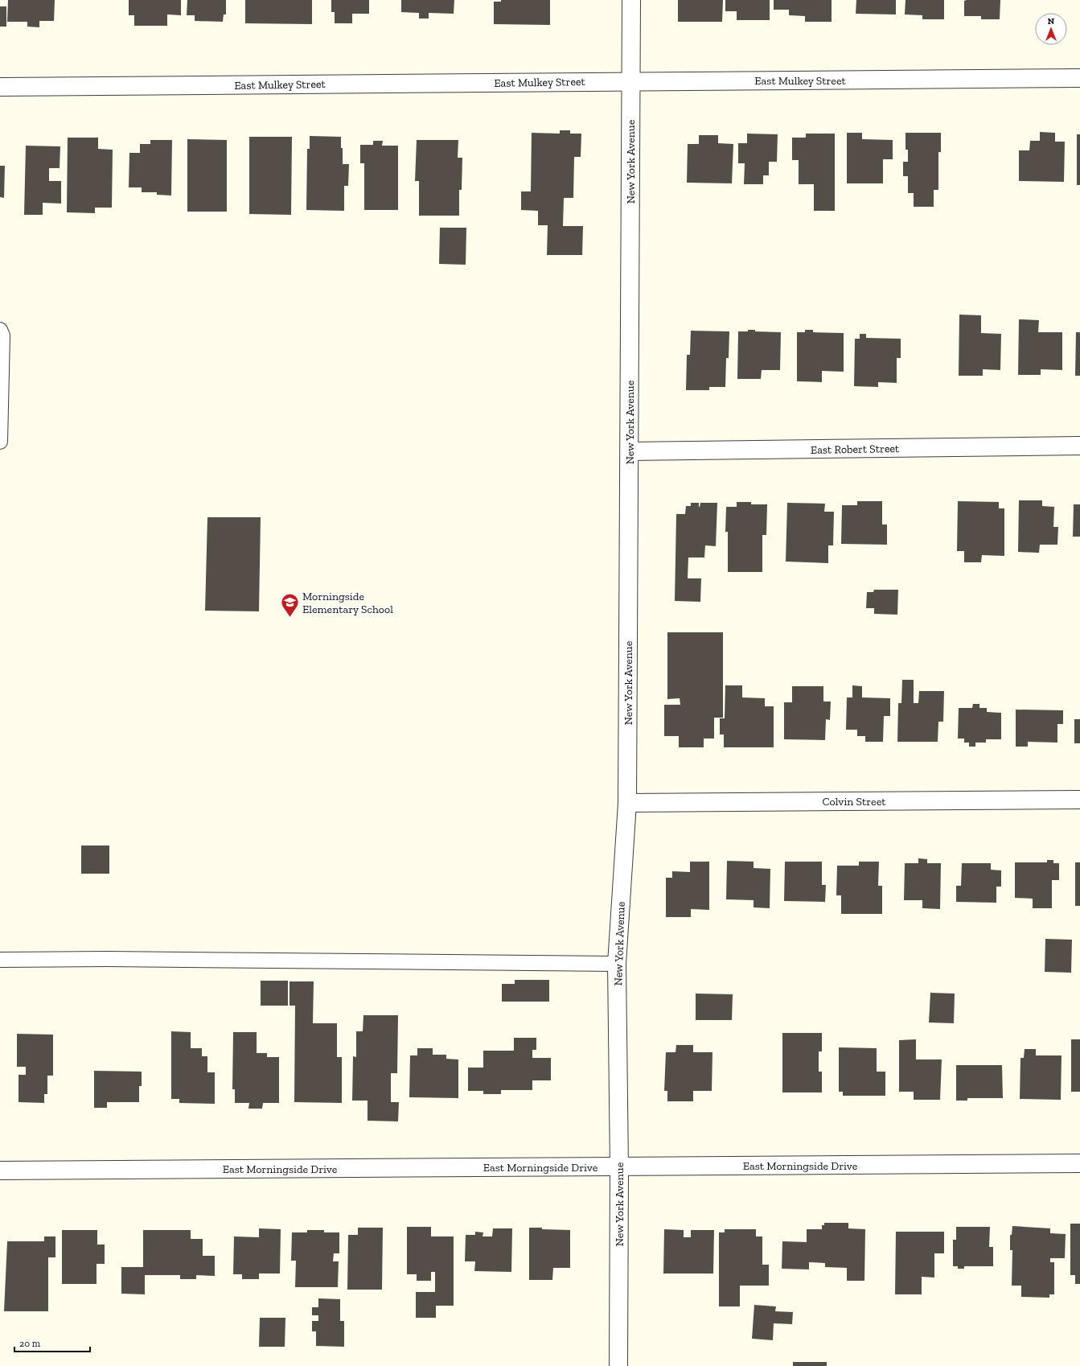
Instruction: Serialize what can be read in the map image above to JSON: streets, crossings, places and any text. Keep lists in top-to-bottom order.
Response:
{
  "streets": {
    "street": [
      "East Mulkey Street",
      "New York Avenue",
      "East Robert Street",
      "Colvin Street",
      "East Morningside Drive"
    ]
  },
  "crossings": [
    ["East Mulkey Street", "New York Avenue"],
    ["New York Avenue", "East Robert Street"],
    ["New York Avenue", "Colvin Street"],
    ["New York Avenue", "East Morningside Drive"]
  ],
  "places": {
    "school or university": ["Morningside Elementary School"]
  },
  "scale_bar": "20 m",
  "north": "top"
}
